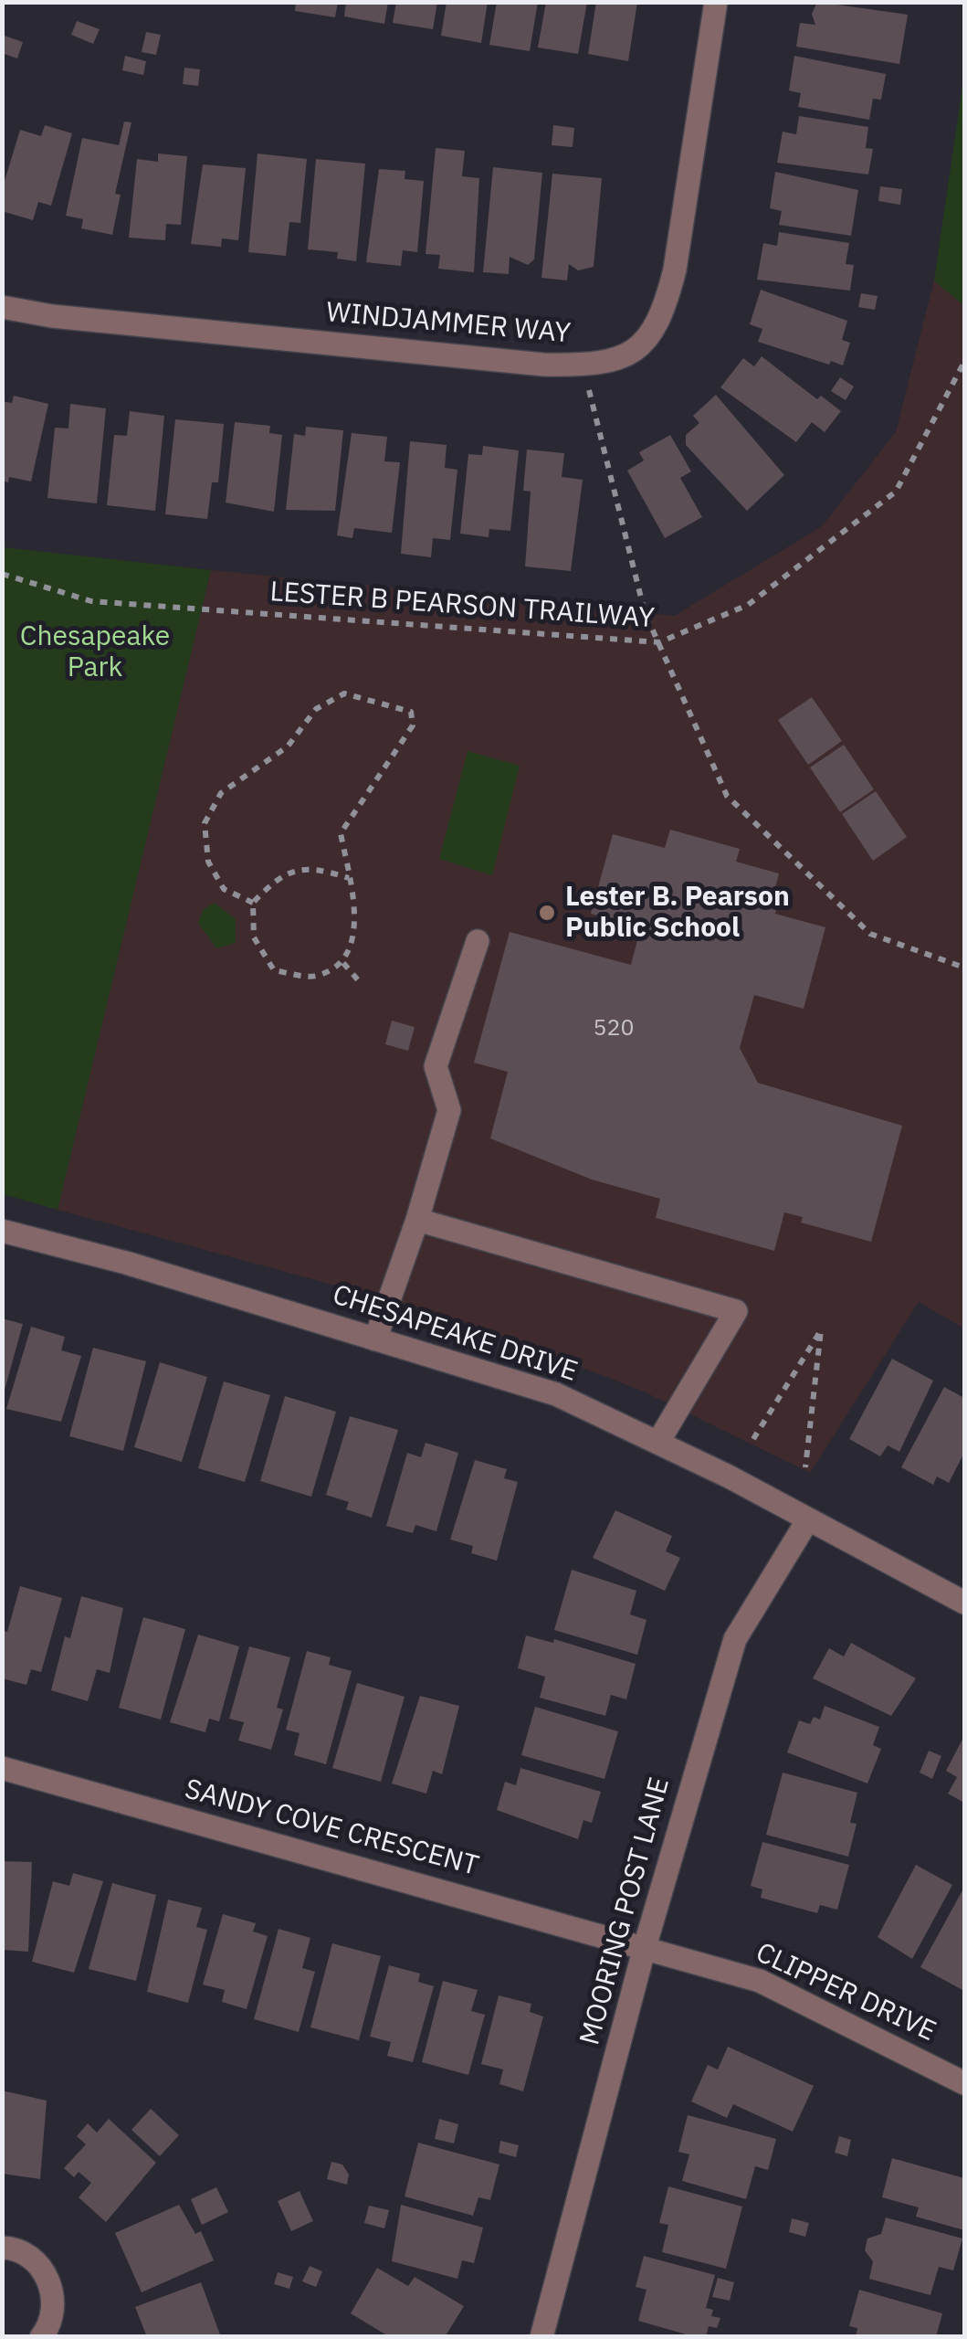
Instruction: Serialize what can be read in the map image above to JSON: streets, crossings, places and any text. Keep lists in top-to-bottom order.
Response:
{
  "streets": {
    "street": [
      "WINDJAMMER WAY",
      "CHESAPEAKE DRIVE",
      "SANDY COVE CRESCENT",
      "MOORING POST LANE",
      "CLIPPER DRIVE"
    ],
    "path": ["LESTER B PEARSON TRAILWAY"]
  },
  "crossings": [
    ["CHESAPEAKE DRIVE", "MOORING POST LANE"],
    ["SANDY COVE CRESCENT", "MOORING POST LANE"],
    ["SANDY COVE CRESCENT", "CLIPPER DRIVE"],
    ["MOORING POST LANE", "CLIPPER DRIVE"]
  ],
  "parks": ["Chesapeake Park"],
  "places": ["Lester B. Pearson Public School"],
  "house_numbers": ["520"]
}
